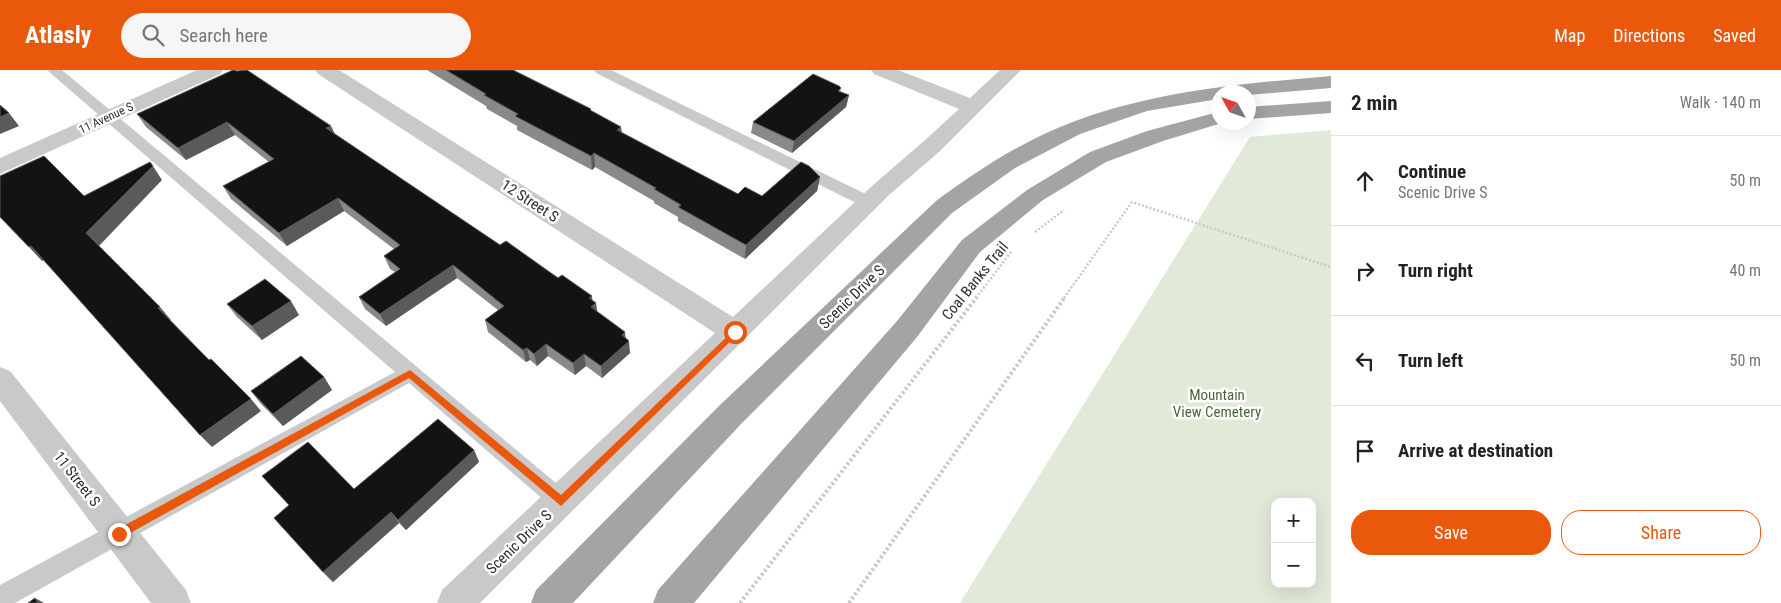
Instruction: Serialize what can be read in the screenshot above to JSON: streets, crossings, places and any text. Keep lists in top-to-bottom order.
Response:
{
  "streets": {
    "main road": ["Scenic Drive S"],
    "street": ["11 Avenue S", "12 Street S", "11 Street S"],
    "path": ["Coal Banks Trail"]
  },
  "crossings": [
    ["12 Street S", "Scenic Drive S"]
  ],
  "parks": ["Mountain View Cemetery"],
  "north": "top left",
  "page": {
    "header": "Atlasly",
    "search": "Search here",
    "nav": ["Map", "Directions", "Saved"],
    "heading": ["2 min", "Walk · 140 m"],
    "list": [
      ["Continue", "Scenic Drive S", "50 m"],
      ["Turn right", "40 m"],
      ["Turn left", "50 m"],
      "Arrive at destination"
    ],
    "buttons": ["Save", "Share"],
    "map_buttons": ["+", "−"]
  }
}
